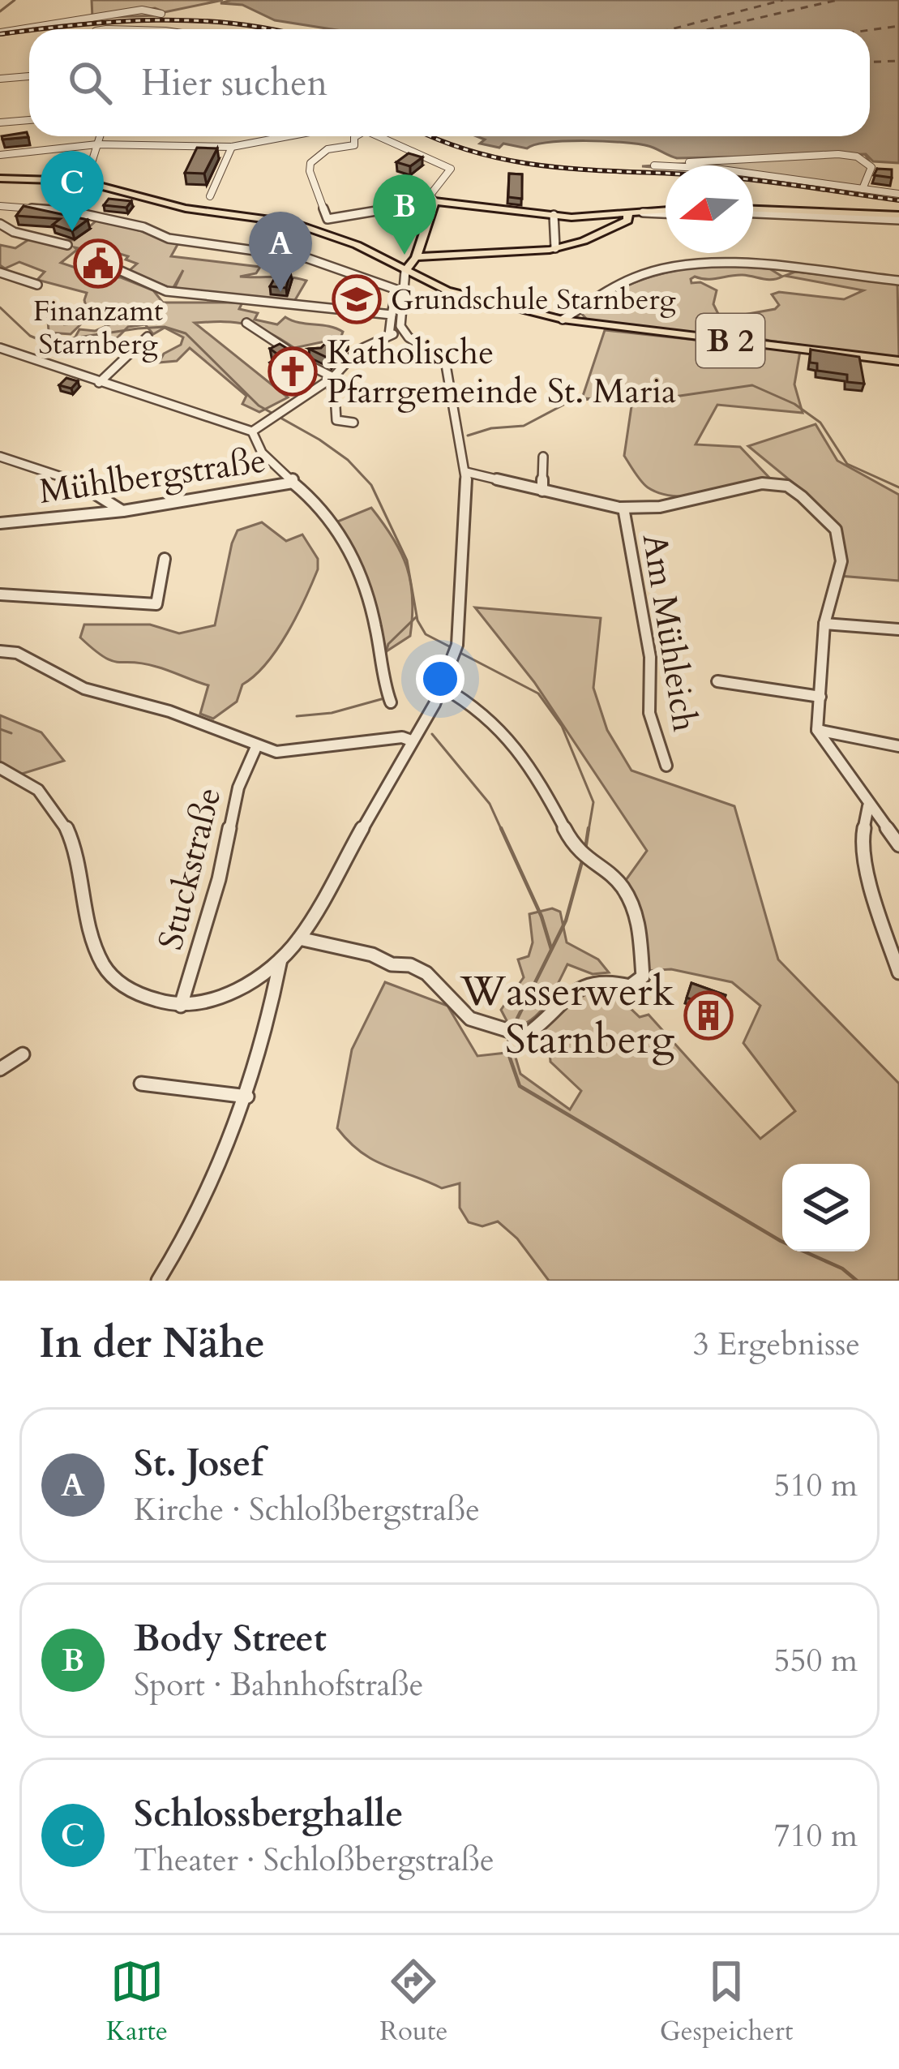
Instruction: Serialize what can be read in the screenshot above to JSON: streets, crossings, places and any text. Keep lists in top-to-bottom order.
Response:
{
  "streets": {
    "main road": ["B 2"],
    "street": ["Mühlbergstraße", "Am Mühleich", "Stuckstraße"]
  },
  "places": {
    "public building": ["Finanzamt Starnberg"],
    "school or university": ["Grundschule Starnberg"],
    "church": ["Katholische Pfarrgemeinde St. Maria"],
    "building": ["Wasserwerk Starnberg"]
  },
  "north": "left",
  "page": {
    "search": "Hier suchen",
    "pins": ["C", "B", "A"],
    "heading": ["In der Nähe", "3 Ergebnisse"],
    "list": [
      {
        "mark": "A",
        "name": "St. Josef",
        "note": "Kirche · Schloßbergstraße",
        "value": "510 m"
      },
      {
        "mark": "B",
        "name": "Body Street",
        "note": "Sport · Bahnhofstraße",
        "value": "550 m"
      },
      {
        "mark": "C",
        "name": "Schlossberghalle",
        "note": "Theater · Schloßbergstraße",
        "value": "710 m"
      }
    ],
    "nav": ["Karte", "Route", "Gespeichert"]
  }
}
